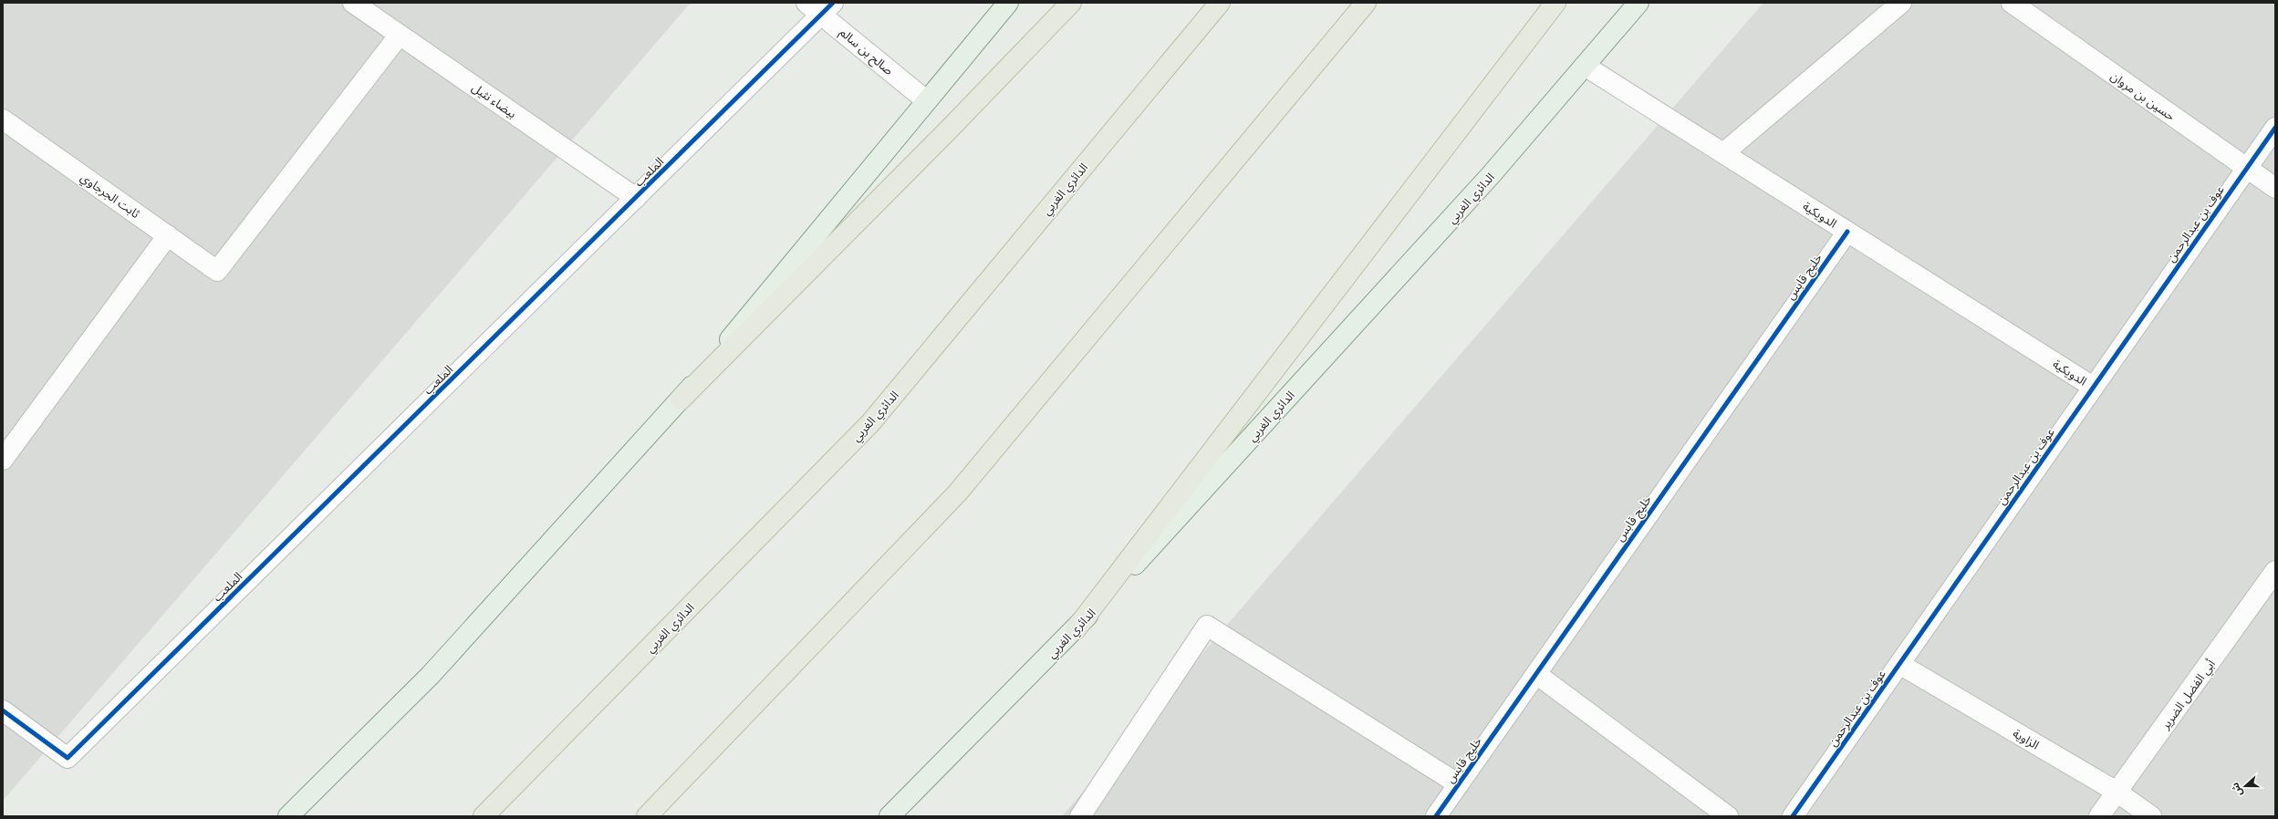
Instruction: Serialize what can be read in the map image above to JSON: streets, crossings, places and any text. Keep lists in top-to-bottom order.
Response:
{
  "streets": {
    "highway": ["الدائري الغربي"],
    "street": [
      "صالح بن سالم",
      "حسين بن مروان",
      "بيضاء نثيل",
      "الملعب",
      "ثابت الجرجاوي",
      "الدويكية",
      "عوف بن عبدالرحمن",
      "خليج قابس",
      "أبي الفضل الضرير",
      "الزاوية"
    ]
  },
  "crossings": [
    ["صالح بن سالم", "الملعب"],
    ["حسين بن مروان", "عوف بن عبدالرحمن"],
    ["بيضاء نثيل", "الملعب"],
    ["بيضاء نثيل", "ثابت الجرجاوي"],
    ["الدائري الغربي", "الدويكية"],
    ["الدويكية", "عوف بن عبدالرحمن"],
    ["الدويكية", "خليج قابس"],
    ["عوف بن عبدالرحمن", "الزاوية"],
    ["أبي الفضل الضرير", "الزاوية"]
  ],
  "north": "left"
}
